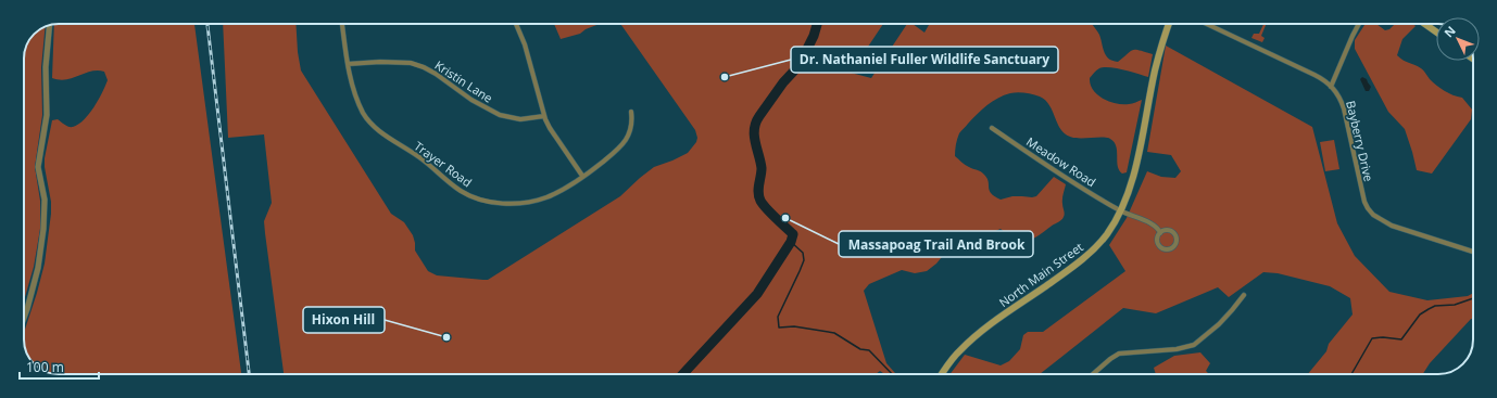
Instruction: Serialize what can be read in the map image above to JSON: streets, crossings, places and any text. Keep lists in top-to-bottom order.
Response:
{
  "streets": {
    "main road": ["North Main Street"],
    "street": [
      "Kristin Lane",
      "Bayberry Drive",
      "Meadow Road",
      "Trayer Road"
    ]
  },
  "crossings": [
    ["Kristin Lane", "Trayer Road"],
    ["Meadow Road", "North Main Street"]
  ],
  "places": ["Dr. Nathaniel Fuller Wildlife Sanctuary", "Massapoag Trail And Brook", "Hixon Hill"],
  "scale_bar": "100 m",
  "north": "top left"
}
